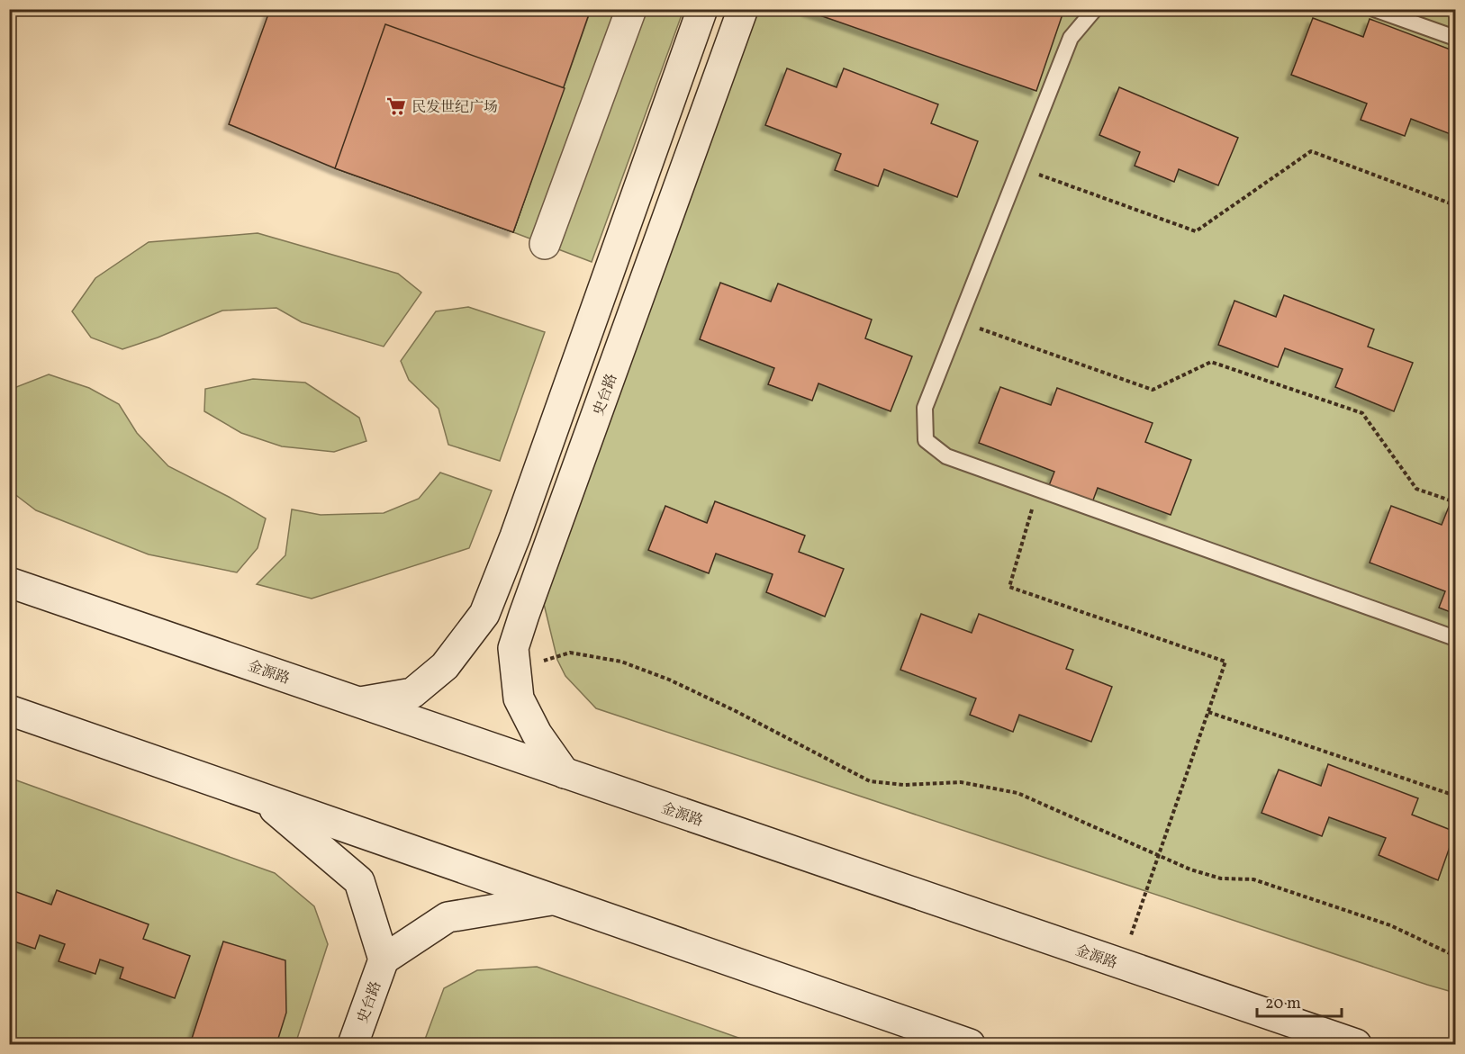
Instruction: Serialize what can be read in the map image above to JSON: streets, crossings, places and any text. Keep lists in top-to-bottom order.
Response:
{
  "streets": {
    "main road": ["史台路", "金源路"]
  },
  "crossings": [
    ["史台路", "金源路"]
  ],
  "places": {
    "supermarket": ["民发世纪广场"]
  },
  "scale_bar": "20 m"
}
